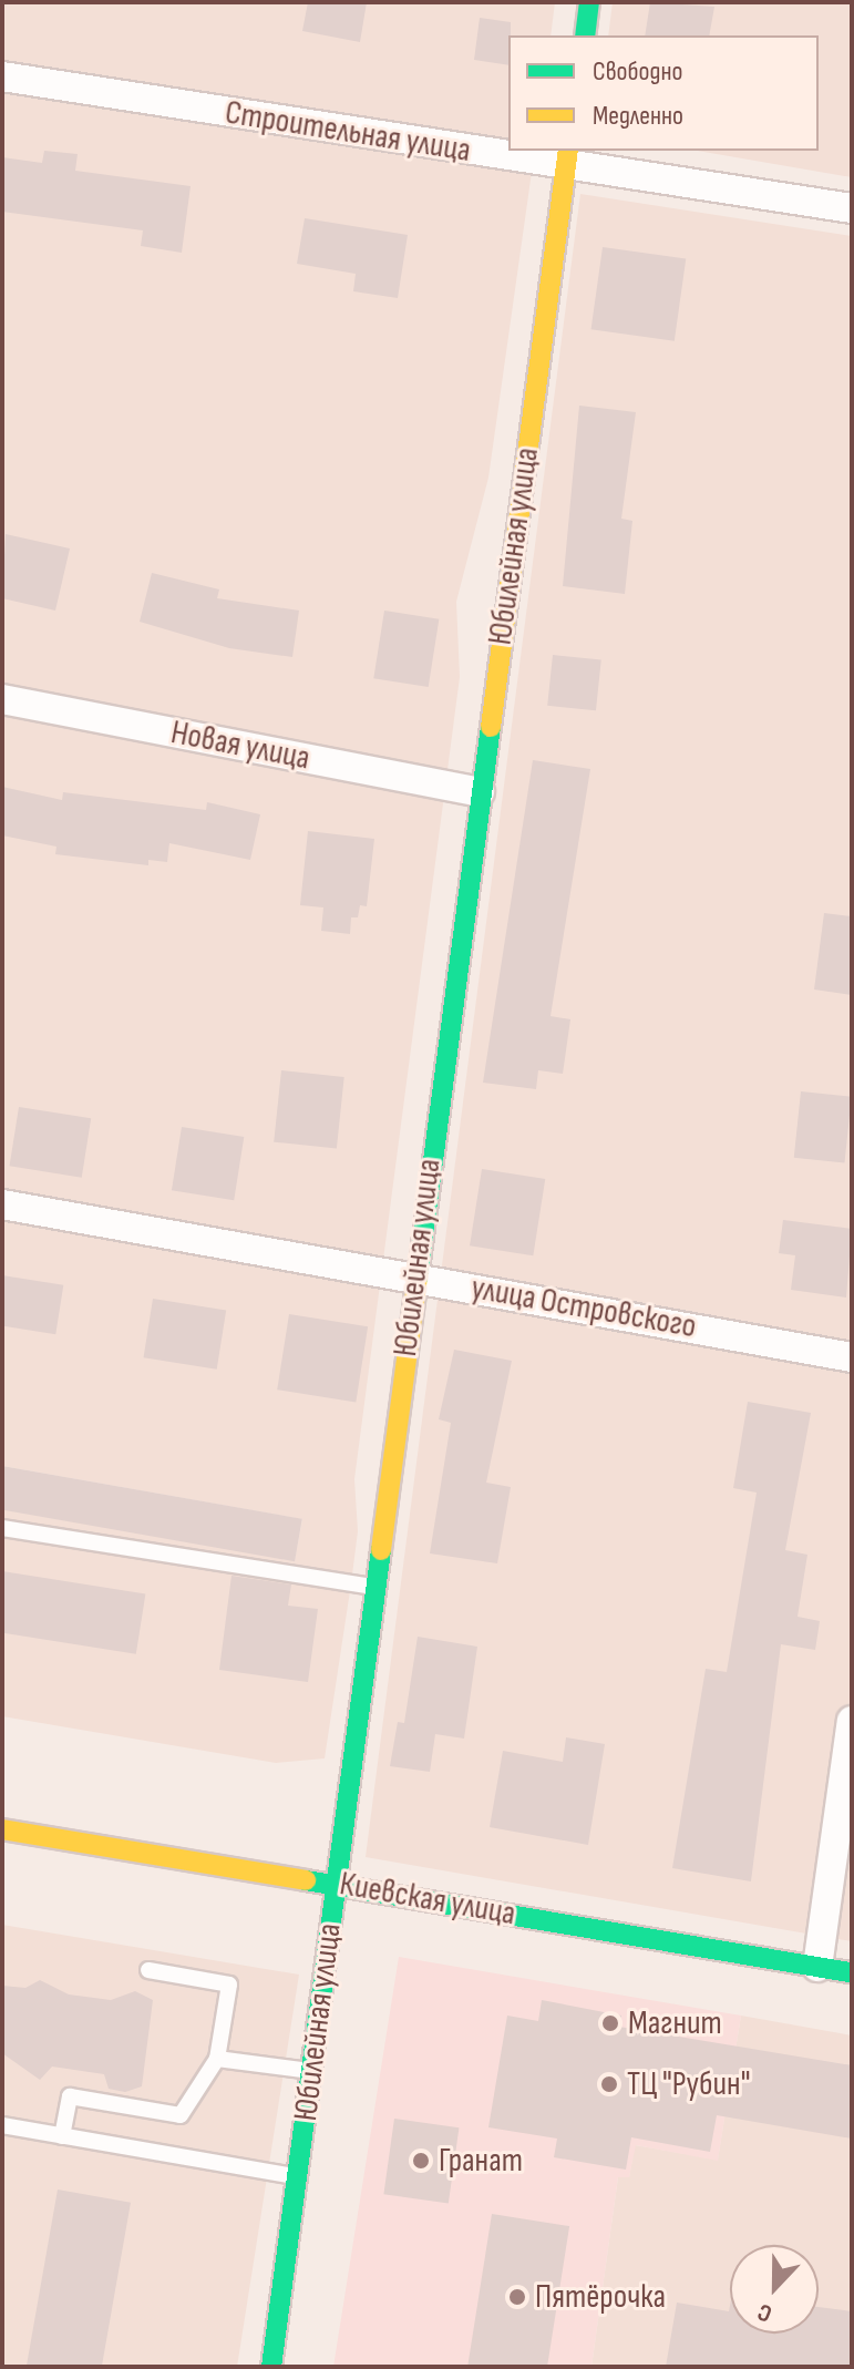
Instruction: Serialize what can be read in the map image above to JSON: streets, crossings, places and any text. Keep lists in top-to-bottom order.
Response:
{
  "streets": {
    "street": [
      "Строительная улица",
      "Юбилейная улица",
      "Новая улица",
      "улица Островского",
      "Киевская улица"
    ]
  },
  "crossings": [
    ["Строительная улица", "Юбилейная улица"],
    ["Юбилейная улица", "Новая улица"],
    ["Юбилейная улица", "улица Островского"],
    ["Юбилейная улица", "Киевская улица"]
  ],
  "places": [
    "Магнит",
    "ТЦ \"Рубин\"",
    "Гранат",
    "Пятёрочка"
  ],
  "legend": ["Свободно", "Медленно"],
  "north": "bottom"
}
